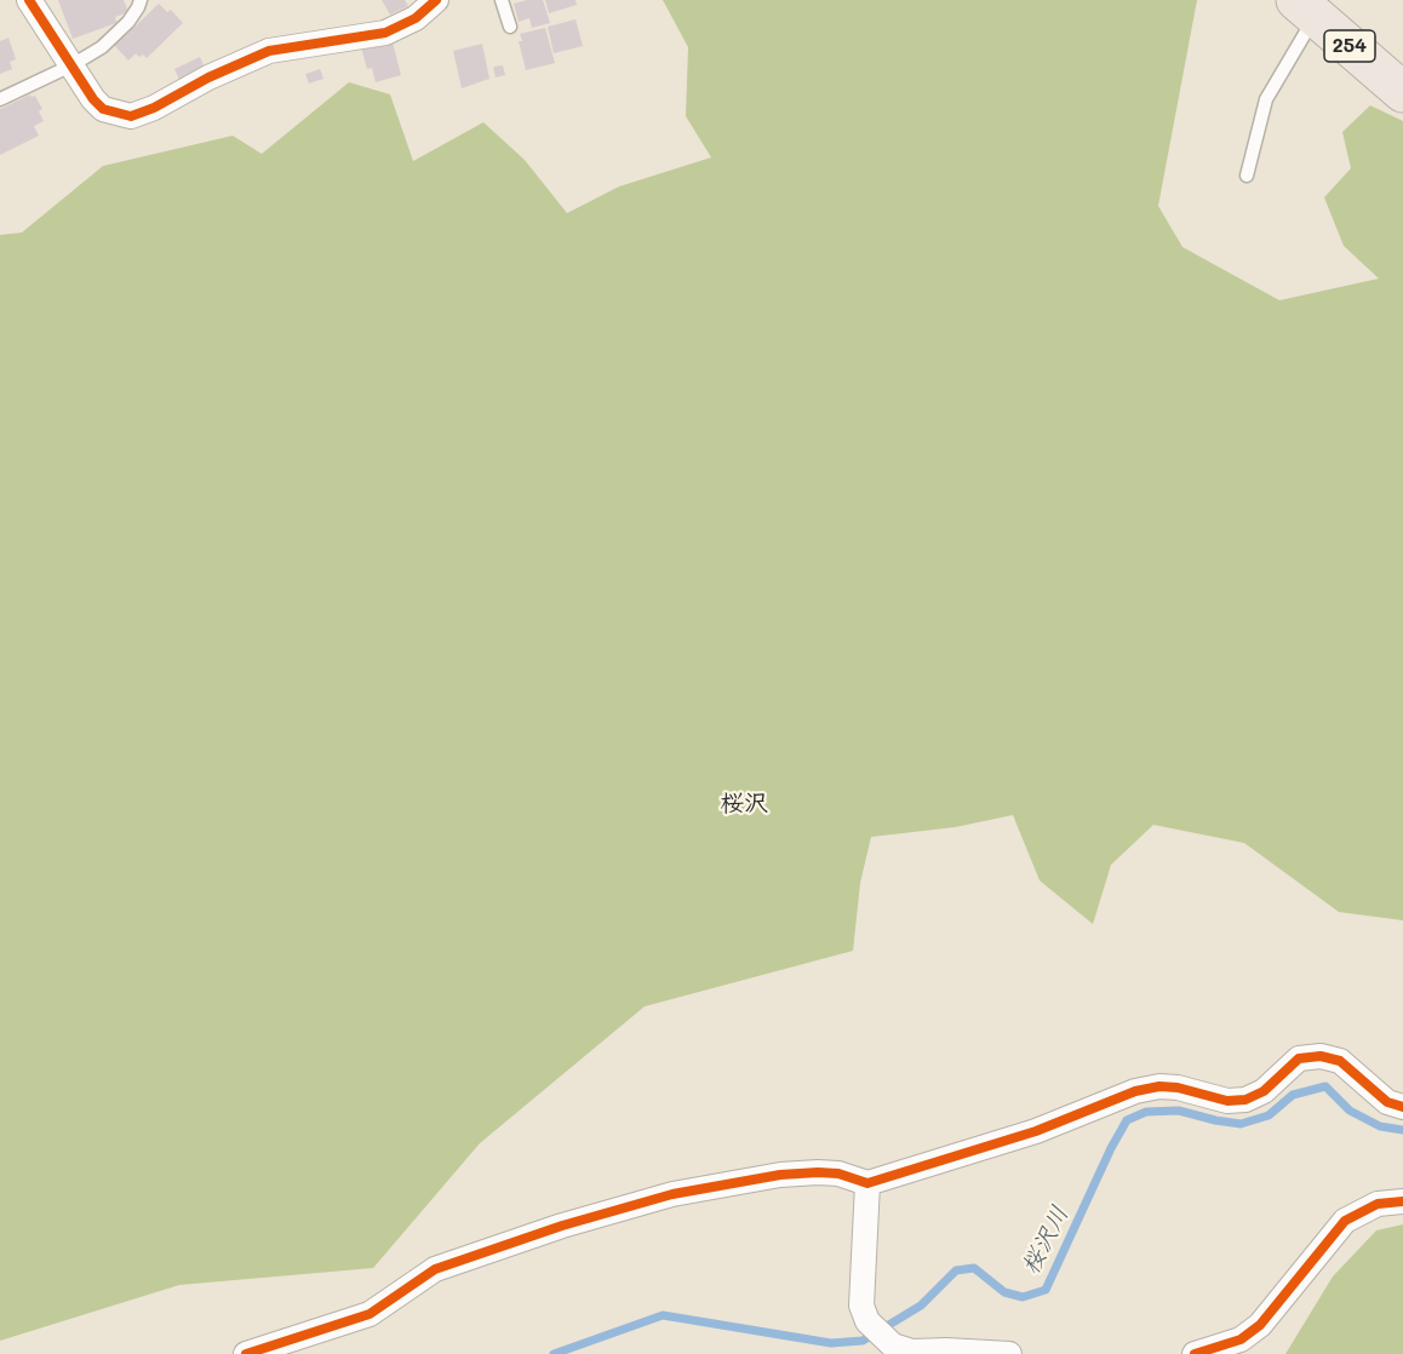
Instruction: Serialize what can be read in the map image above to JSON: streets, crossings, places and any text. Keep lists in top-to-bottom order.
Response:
{
  "streets": {
    "highway": ["254"]
  },
  "districts": ["桜沢"],
  "water": ["桜沢川"]
}
